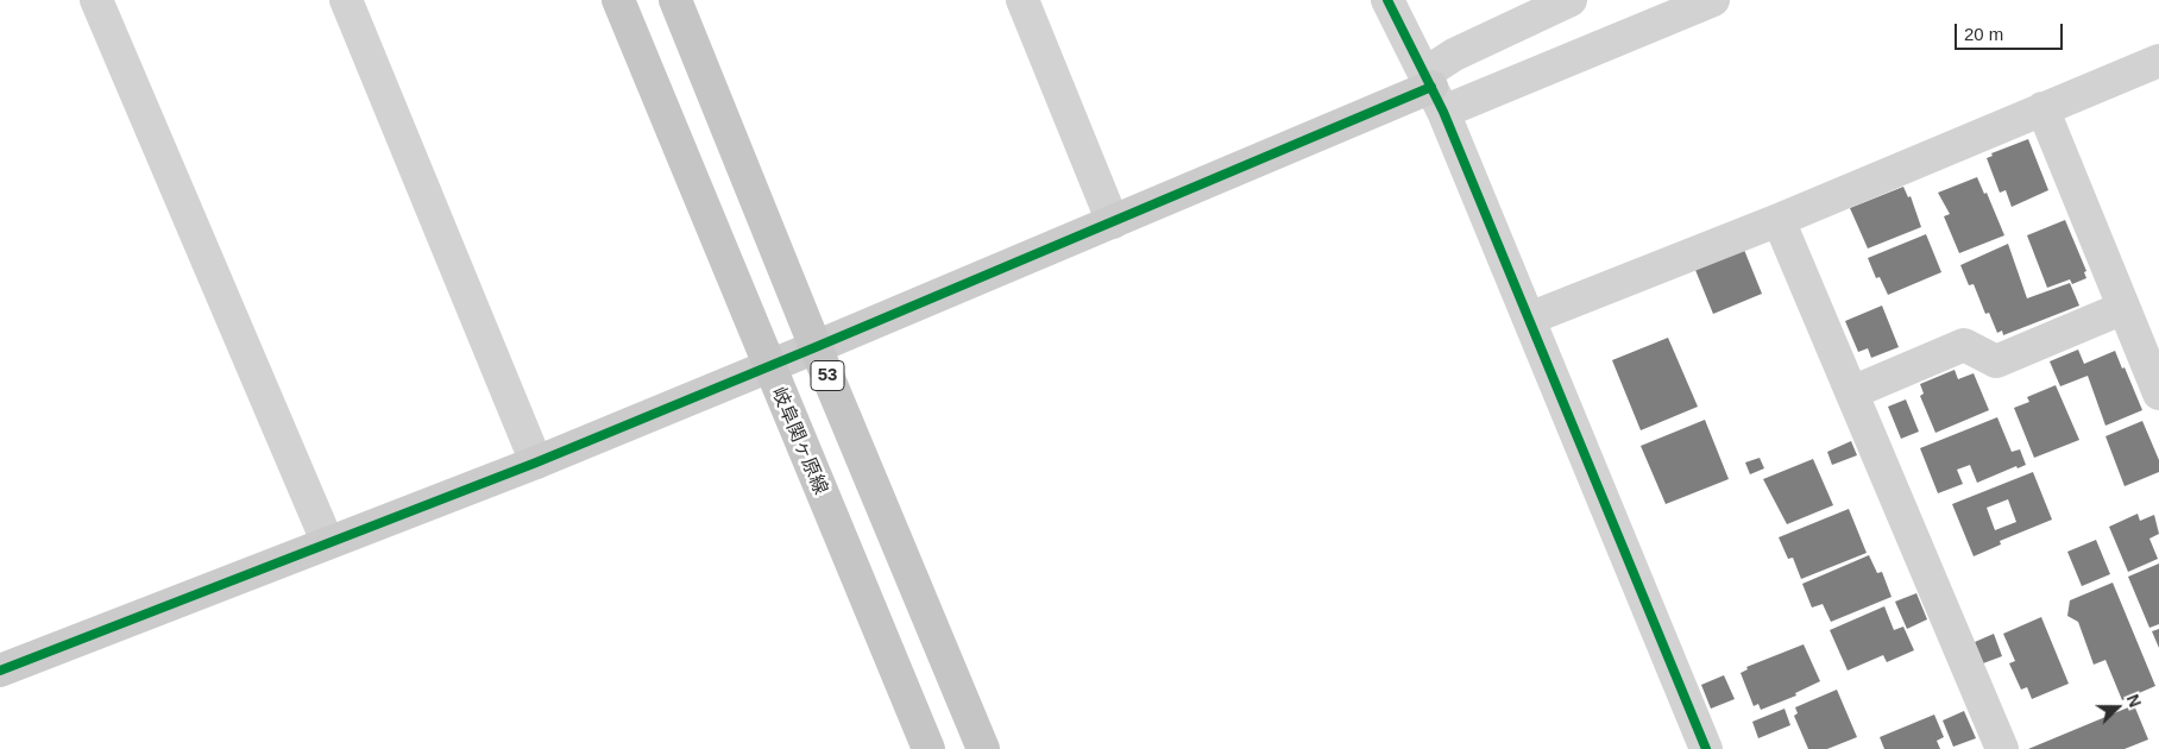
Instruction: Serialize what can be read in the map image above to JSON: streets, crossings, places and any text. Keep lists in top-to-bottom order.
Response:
{
  "streets": {
    "main road": ["53", "岐阜関ヶ原線"]
  },
  "scale_bar": "20 m",
  "north": "right"
}
